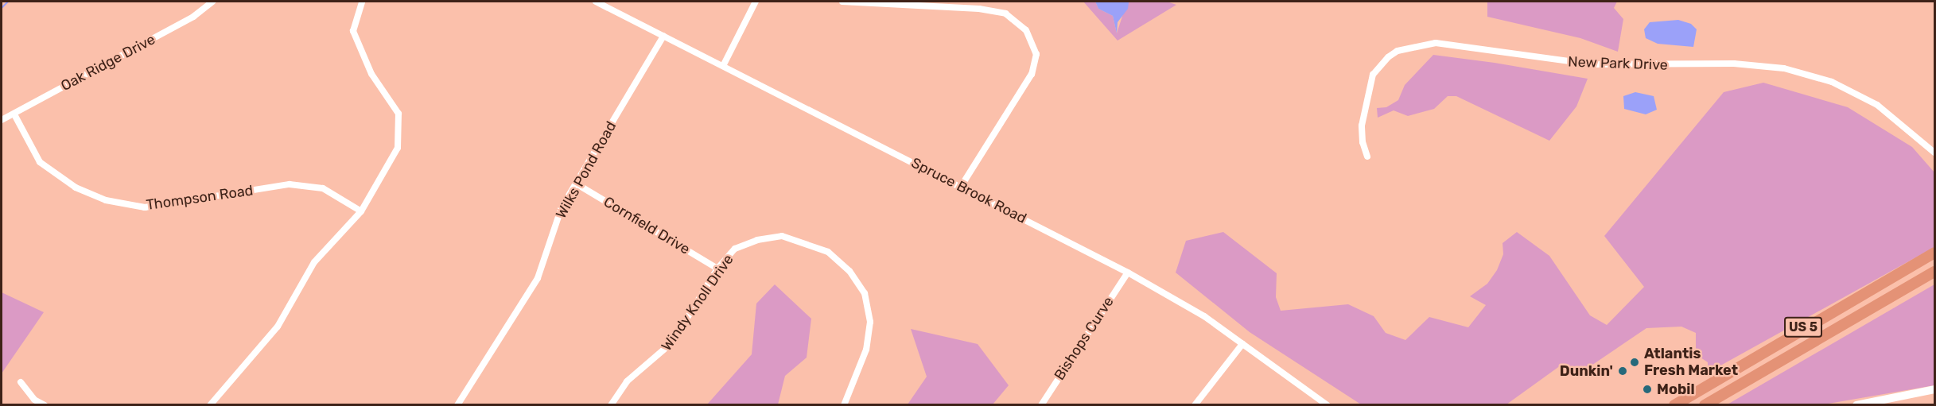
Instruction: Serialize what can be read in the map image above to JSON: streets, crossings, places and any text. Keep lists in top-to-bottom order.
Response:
{
  "streets": {
    "highway": ["US 5"],
    "street": [
      "Oak Ridge Drive",
      "New Park Drive",
      "Wilks Pond Road",
      "Spruce Brook Road",
      "Thompson Road",
      "Cornfield Drive",
      "Windy Knoll Drive",
      "Bishops Curve"
    ]
  },
  "crossings": [
    ["Oak Ridge Drive", "Thompson Road"],
    ["Wilks Pond Road", "Spruce Brook Road"],
    ["Wilks Pond Road", "Cornfield Drive"],
    ["Spruce Brook Road", "Bishops Curve"],
    ["Cornfield Drive", "Windy Knoll Drive"]
  ],
  "places": ["Atlantis Fresh Market", "Dunkin'", "Mobil"]
}
